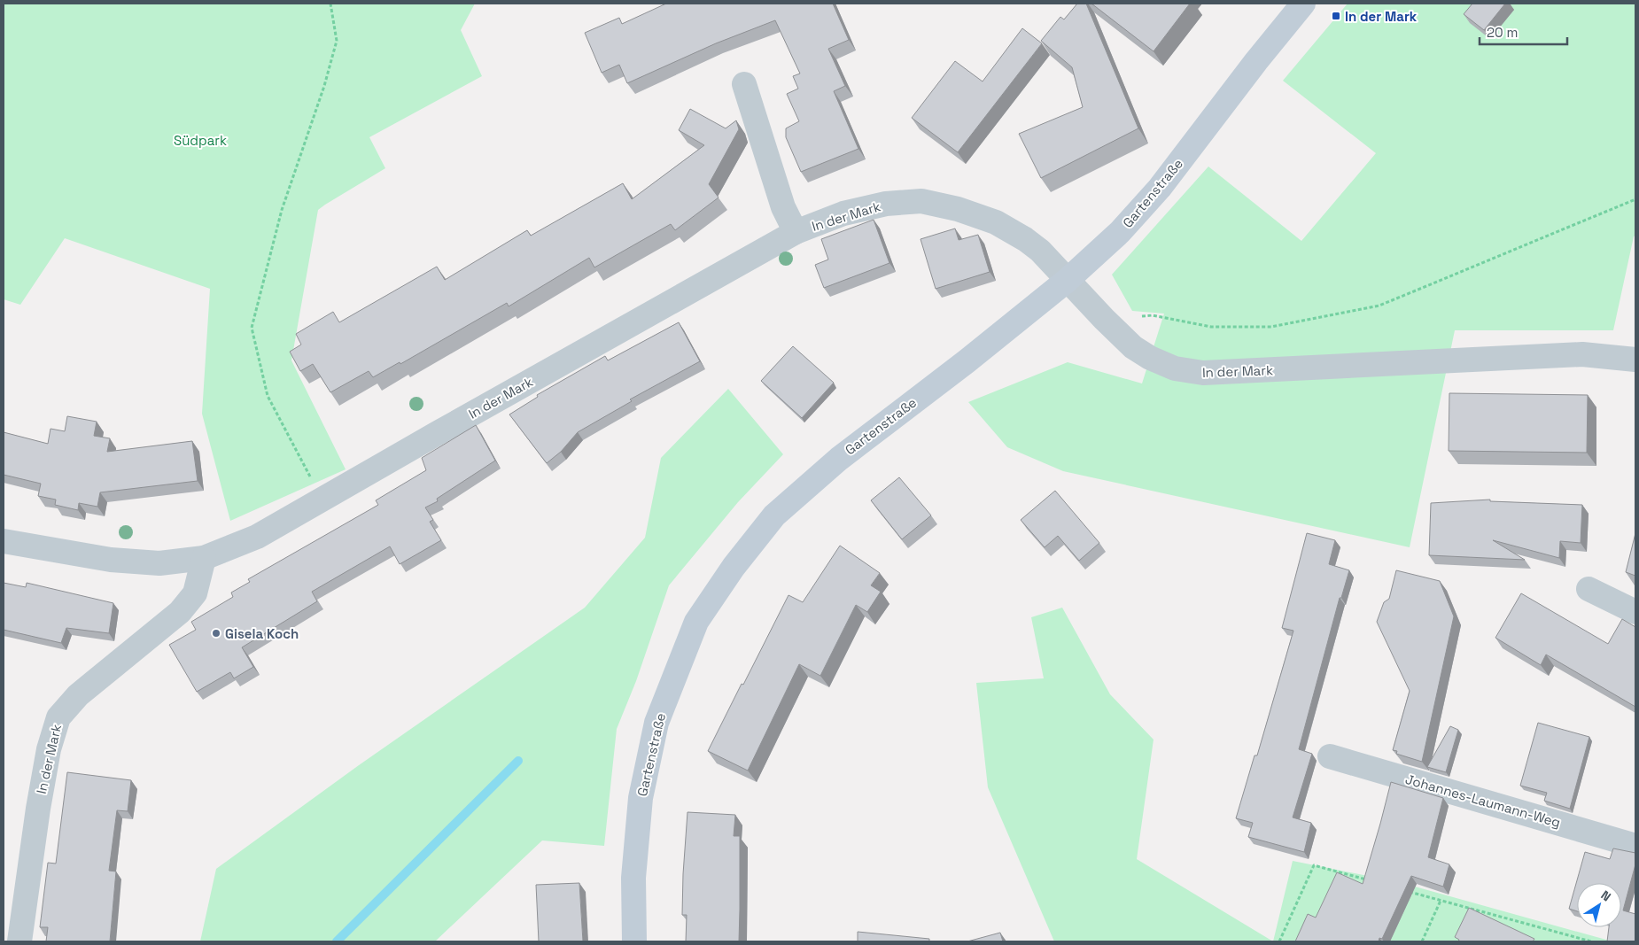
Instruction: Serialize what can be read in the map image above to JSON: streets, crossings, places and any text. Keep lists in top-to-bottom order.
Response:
{
  "streets": {
    "street": ["Gartenstraße", "In der Mark", "Johannes-Laumann-Weg"]
  },
  "crossings": [
    ["Gartenstraße", "In der Mark"]
  ],
  "parks": ["Südpark"],
  "places": {
    "transit": ["In der Mark"],
    "other": ["Gisela Koch"]
  },
  "scale_bar": "20 m",
  "north": "top right"
}
